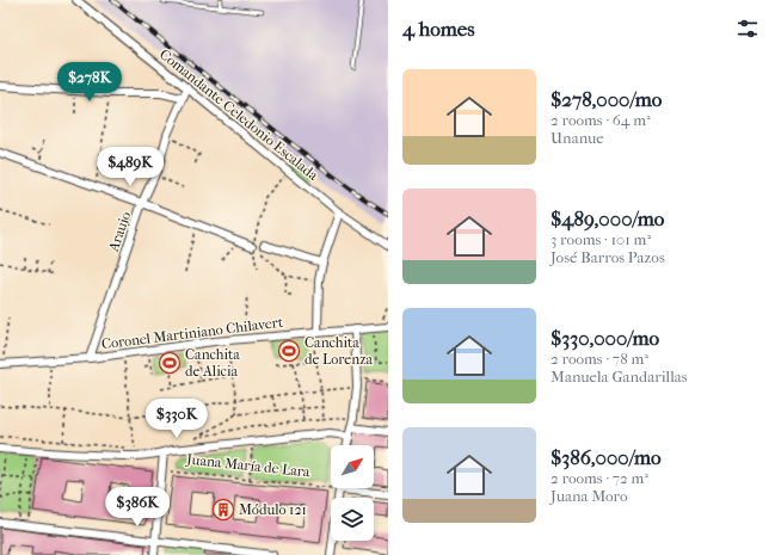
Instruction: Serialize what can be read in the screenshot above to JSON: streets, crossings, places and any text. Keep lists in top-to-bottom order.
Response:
{
  "streets": {
    "street": ["Comandante Celedonio Escalada", "Araujo", "Coronel Martiniano Chilavert"],
    "path": ["Juana María de Lara"]
  },
  "crossings": [
    ["Comandante Celedonio Escalada", "Araujo"],
    ["Araujo", "Coronel Martiniano Chilavert"]
  ],
  "places": {
    "sports": ["Canchita de Lorenza", "Canchita de Alicia"],
    "building": ["Módulo 121"]
  },
  "north": "top right",
  "page": {
    "heading": "4 homes",
    "list": [
      {
        "name": "$278,000/mo",
        "note": "2 rooms · 64 m² · Unanue"
      },
      {
        "name": "$489,000/mo",
        "note": "3 rooms · 101 m² · José Barros Pazos"
      },
      {
        "name": "$330,000/mo",
        "note": "2 rooms · 78 m² · Manuela Gandarillas"
      },
      {
        "name": "$386,000/mo",
        "note": "2 rooms · 72 m² · Juana Moro"
      }
    ],
    "price": [
      "$278K",
      "$489K",
      "$330K",
      "$386K"
    ]
  }
}
